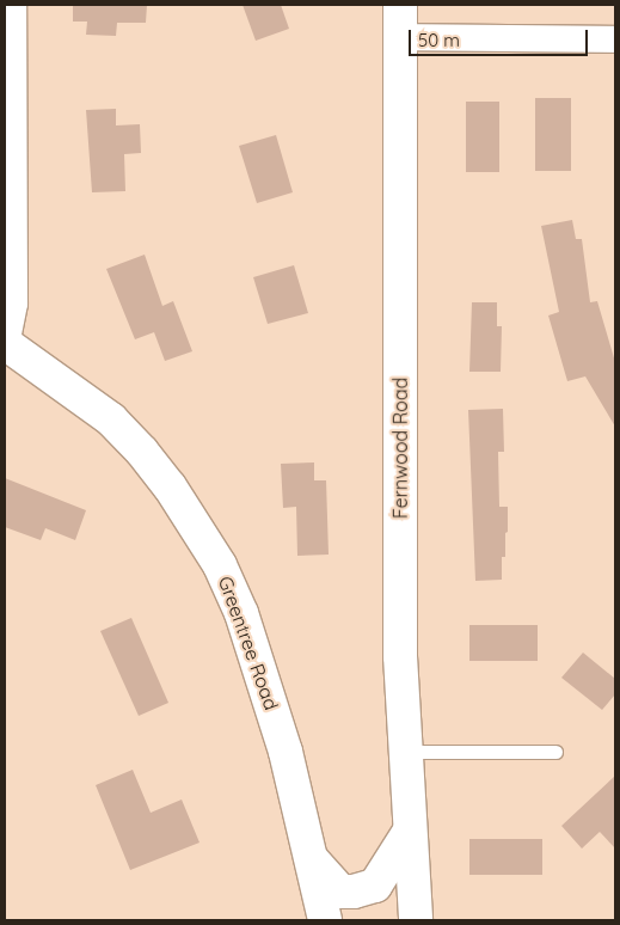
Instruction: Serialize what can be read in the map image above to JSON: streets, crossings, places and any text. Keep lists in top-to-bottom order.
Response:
{
  "streets": {
    "main road": ["Fernwood Road", "Greentree Road"]
  },
  "scale_bar": "50 m"
}
